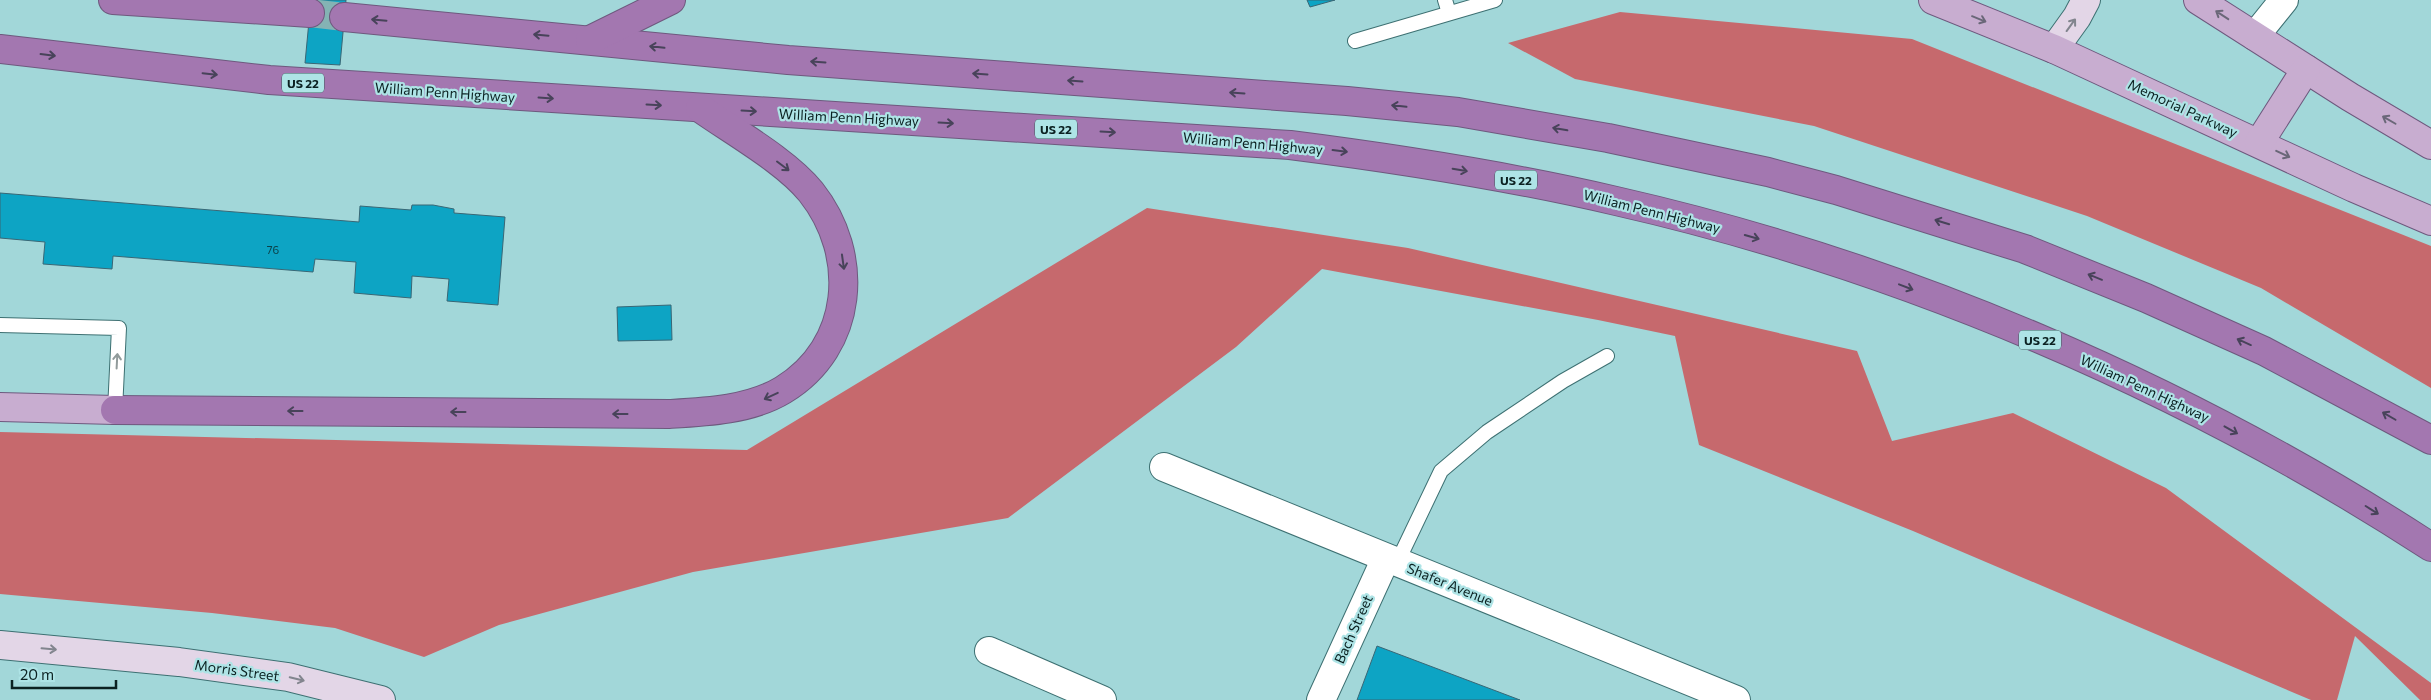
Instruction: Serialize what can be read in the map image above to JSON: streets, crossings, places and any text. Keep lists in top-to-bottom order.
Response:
{
  "streets": {
    "highway": ["US 22", "William Penn Highway"],
    "main road": ["Memorial Parkway"],
    "street": ["Shafer Avenue", "Bach Street", "Morris Street"]
  },
  "crossings": [
    ["Shafer Avenue", "Bach Street"]
  ],
  "one_way": ["Morris Street"],
  "house_numbers": ["76"],
  "scale_bar": "20 m"
}
